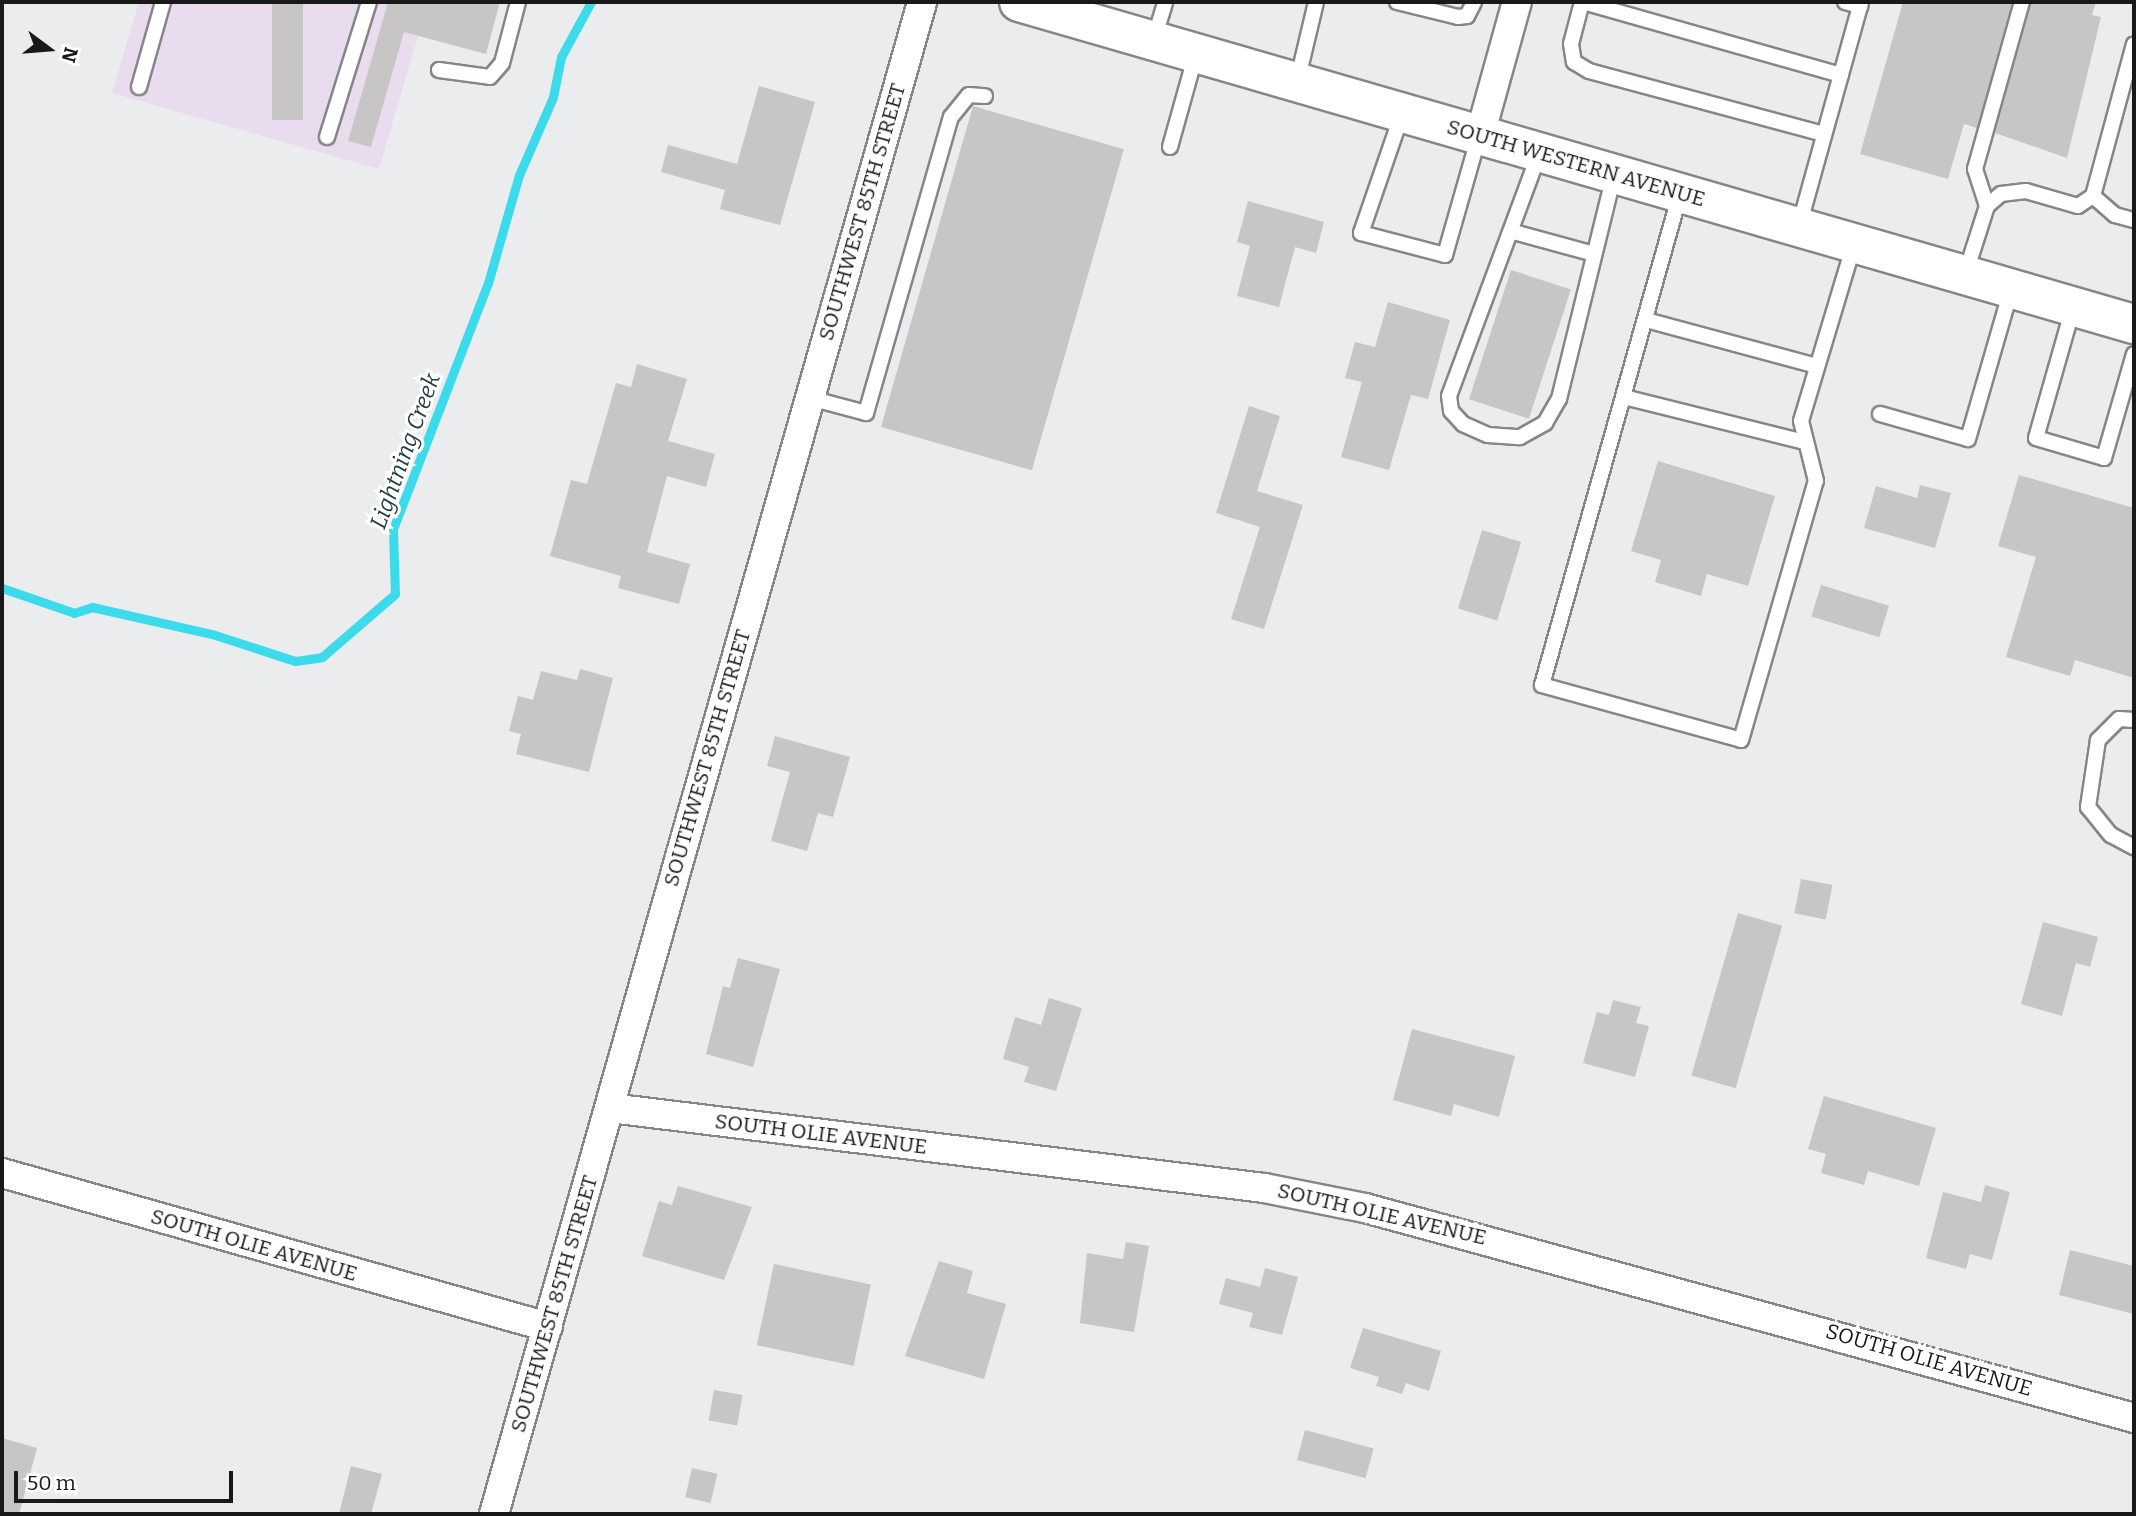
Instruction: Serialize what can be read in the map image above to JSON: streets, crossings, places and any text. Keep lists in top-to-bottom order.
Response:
{
  "streets": {
    "main road": ["SOUTH WESTERN AVENUE"],
    "street": ["SOUTHWEST 85TH STREET", "SOUTH OLIE AVENUE"]
  },
  "crossings": [
    ["SOUTHWEST 85TH STREET", "SOUTH OLIE AVENUE"]
  ],
  "water": ["Lightning Creek"],
  "scale_bar": "50 m",
  "north": "right"
}
